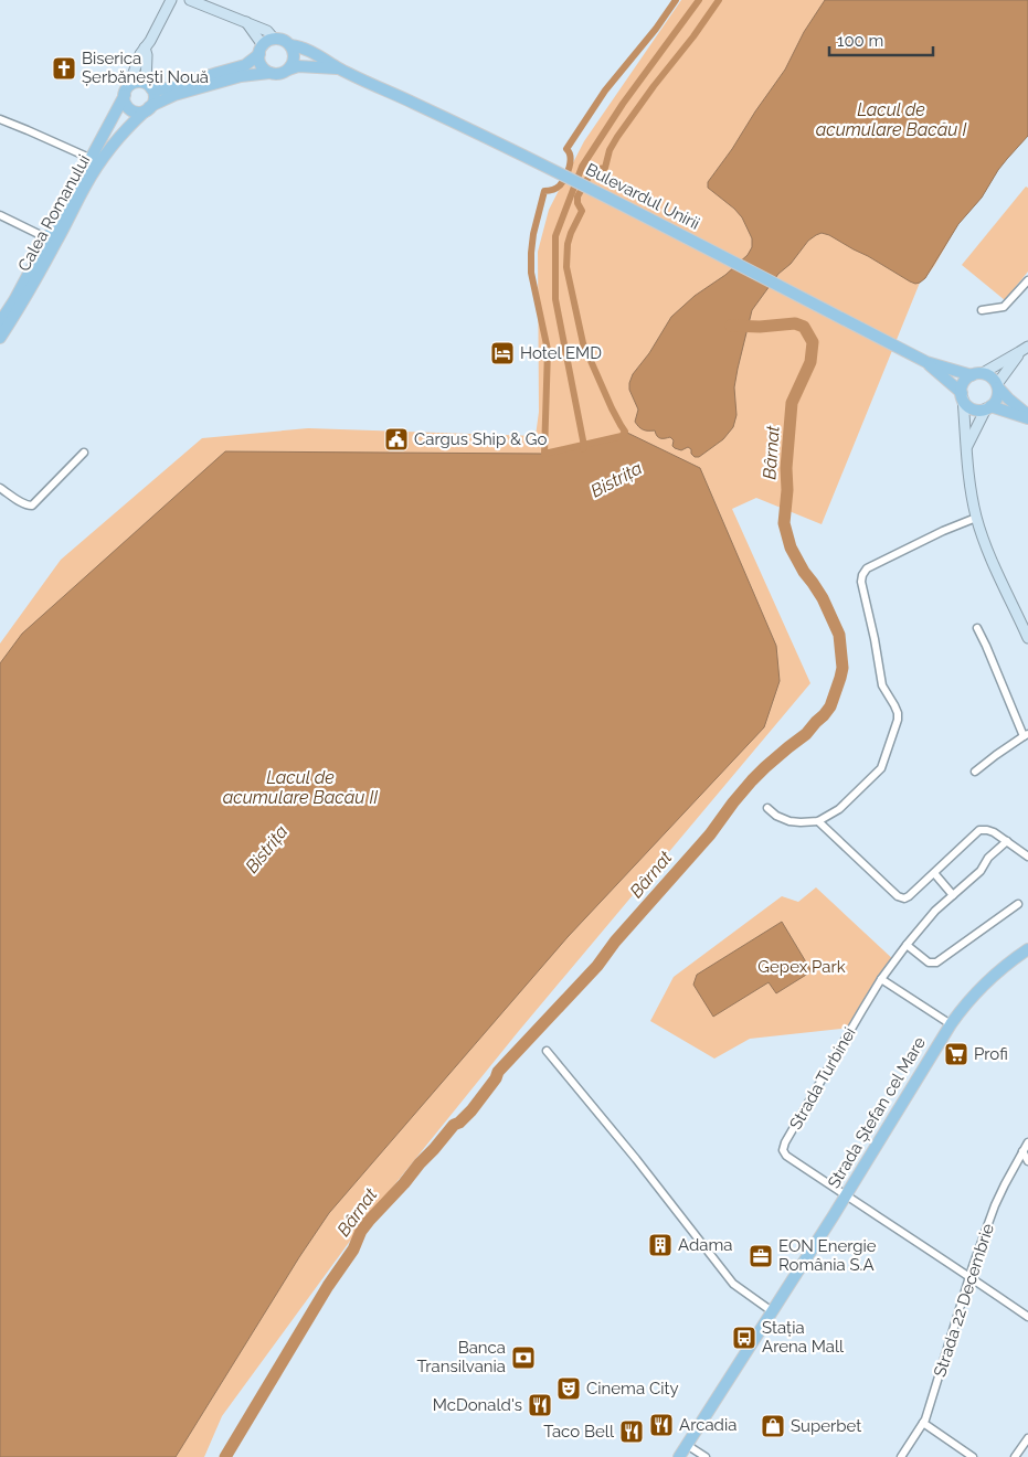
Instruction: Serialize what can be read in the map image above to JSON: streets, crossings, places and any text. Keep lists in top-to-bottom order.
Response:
{
  "streets": {
    "main road": ["Bulevardul Unirii", "Calea Romanului", "Strada Ștefan cel Mare"],
    "street": ["Strada Turbinei", "Strada 22 Decembrie"]
  },
  "crossings": [
    ["Bulevardul Unirii", "Calea Romanului"],
    ["Strada Turbinei", "Strada Ștefan cel Mare"]
  ],
  "water": [
    "Lacul de acumulare Bacău I",
    "Bârnat",
    "Bistrița",
    "Lacul de acumulare Bacău II"
  ],
  "parks": ["Gepex Park"],
  "places": {
    "church": ["Biserica Șerbănești Nouă"],
    "hotel": ["Hotel EMD"],
    "public building": ["Cargus Ship & Go"],
    "supermarket": ["Profi"],
    "building": ["Adama"],
    "office": ["EON Energie România S.A"],
    "bus stop": ["Stația Arena Mall"],
    "bank": ["Banca Transilvania"],
    "theatre": ["Cinema City"],
    "restaurant": ["McDonald's", "Arcadia", "Taco Bell"],
    "shop": ["Superbet"]
  },
  "scale_bar": "100 m"
}
